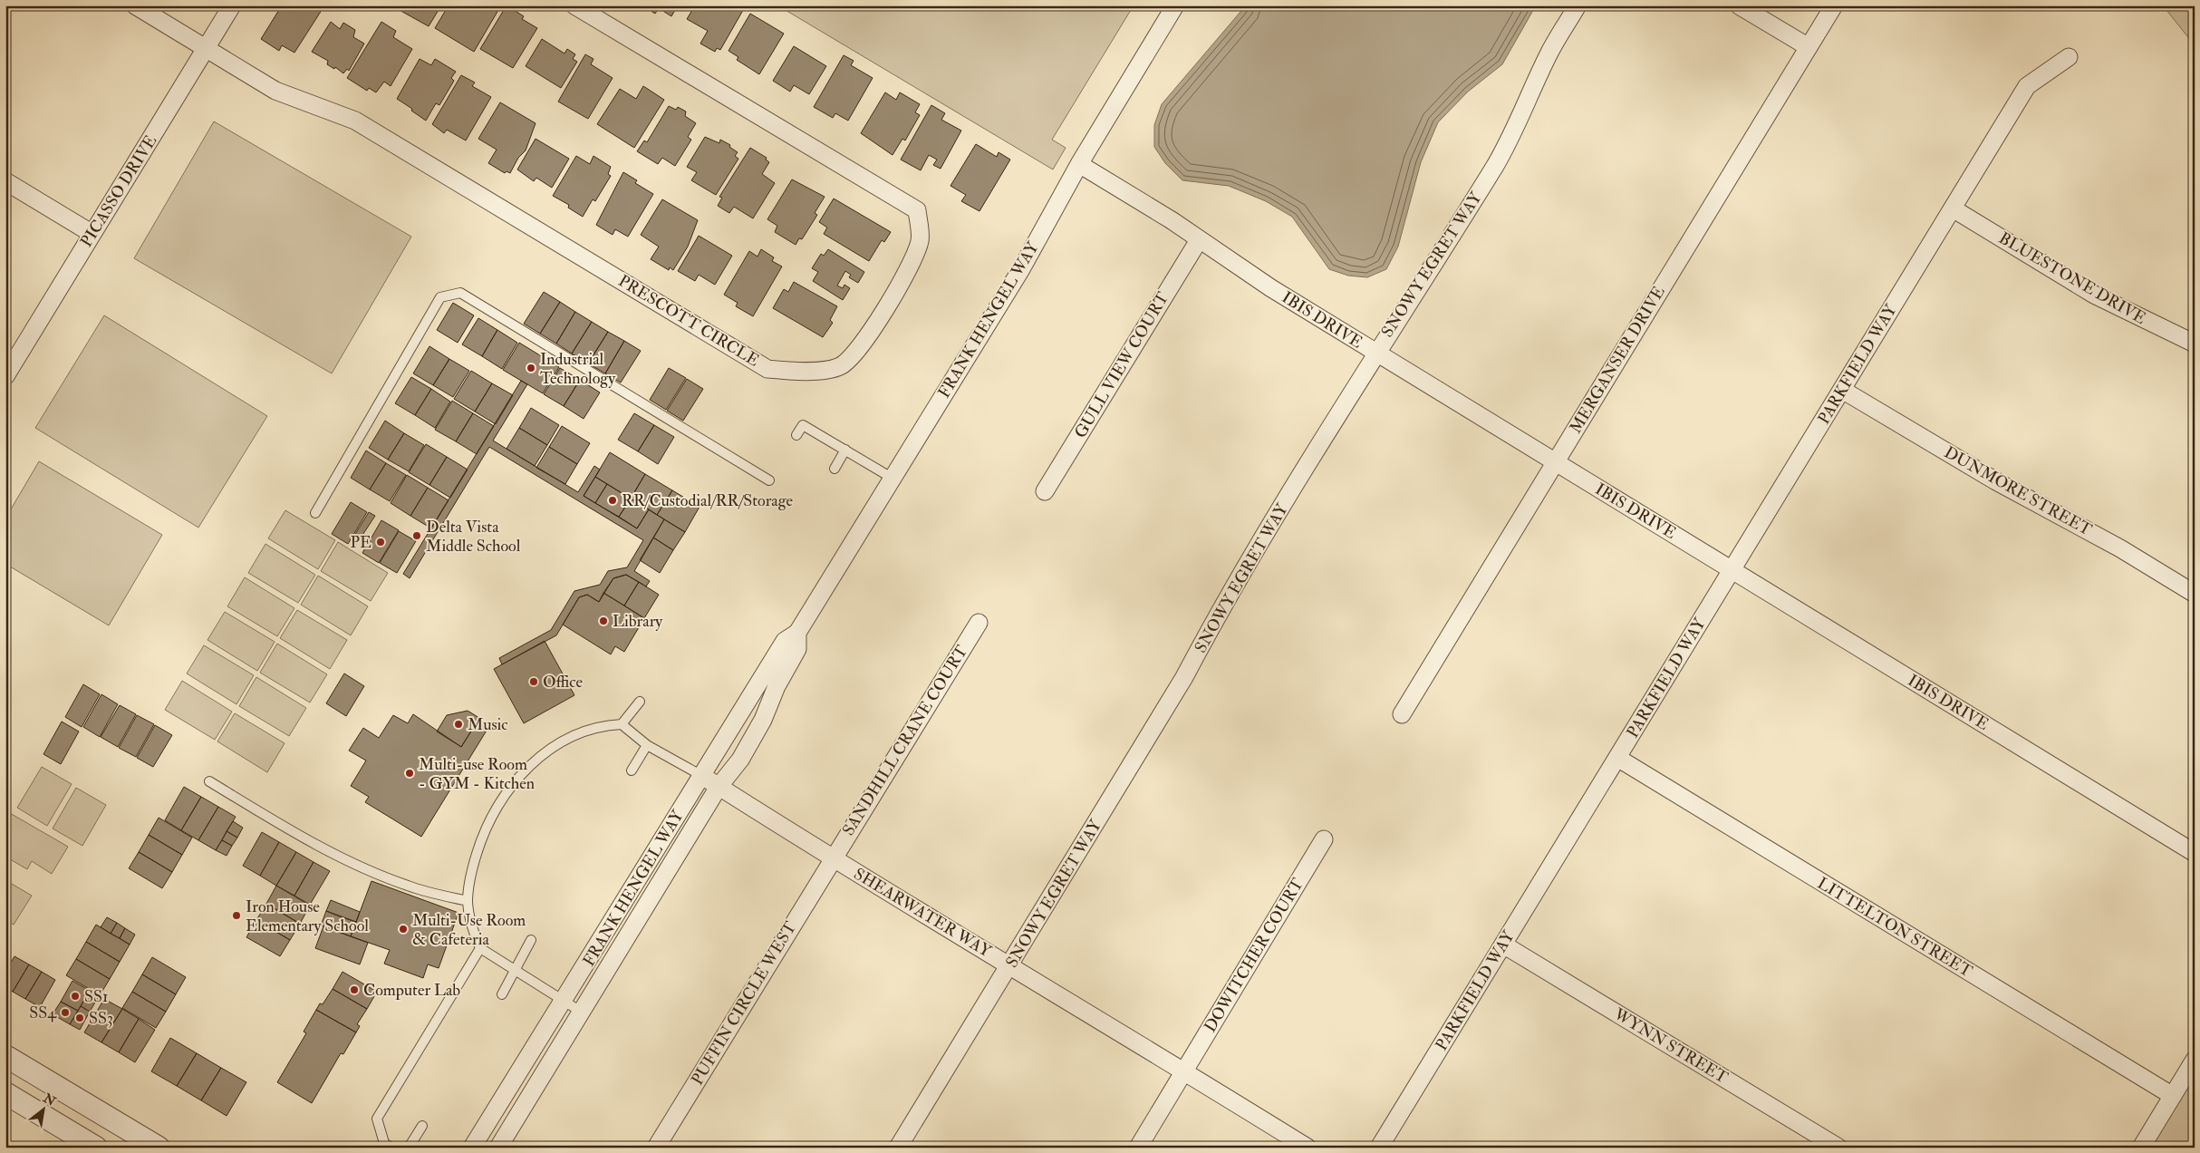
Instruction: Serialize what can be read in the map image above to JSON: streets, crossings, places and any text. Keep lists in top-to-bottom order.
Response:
{
  "streets": {
    "street": [
      "PICASSO DRIVE",
      "SNOWY EGRET WAY",
      "BLUESTONE DRIVE",
      "FRANK HENGEL WAY",
      "IBIS DRIVE",
      "PRESCOTT CIRCLE",
      "MERGANSER DRIVE",
      "PARKFIELD WAY",
      "GULL VIEW COURT",
      "DUNMORE STREET",
      "SANDHILL CRANE COURT",
      "SHEARWATER WAY",
      "LITTELTON STREET",
      "DOWITCHER COURT",
      "PUFFIN CIRCLE WEST",
      "WYNN STREET"
    ]
  },
  "crossings": [
    ["PICASSO DRIVE", "PRESCOTT CIRCLE"],
    ["SNOWY EGRET WAY", "IBIS DRIVE"],
    ["SNOWY EGRET WAY", "SHEARWATER WAY"],
    ["BLUESTONE DRIVE", "PARKFIELD WAY"],
    ["FRANK HENGEL WAY", "IBIS DRIVE"],
    ["FRANK HENGEL WAY", "SHEARWATER WAY"],
    ["IBIS DRIVE", "MERGANSER DRIVE"],
    ["IBIS DRIVE", "PARKFIELD WAY"],
    ["IBIS DRIVE", "GULL VIEW COURT"],
    ["PARKFIELD WAY", "DUNMORE STREET"],
    ["PARKFIELD WAY", "LITTELTON STREET"],
    ["PARKFIELD WAY", "WYNN STREET"],
    ["SANDHILL CRANE COURT", "SHEARWATER WAY"],
    ["SANDHILL CRANE COURT", "PUFFIN CIRCLE WEST"],
    ["SHEARWATER WAY", "DOWITCHER COURT"],
    ["SHEARWATER WAY", "PUFFIN CIRCLE WEST"]
  ],
  "places": [
    "Industrial Technology",
    "RR/Custodial/RR/Storage",
    "Delta Vista Middle School",
    "PE",
    "Library",
    "Office",
    "Music",
    "Multi-use Room - GYM - Kitchen",
    "Iron House Elementary School",
    "Multi-Use Room & Cafeteria",
    "Computer Lab",
    "SS1",
    "SS4",
    "SS3"
  ],
  "north": "top right"
}
